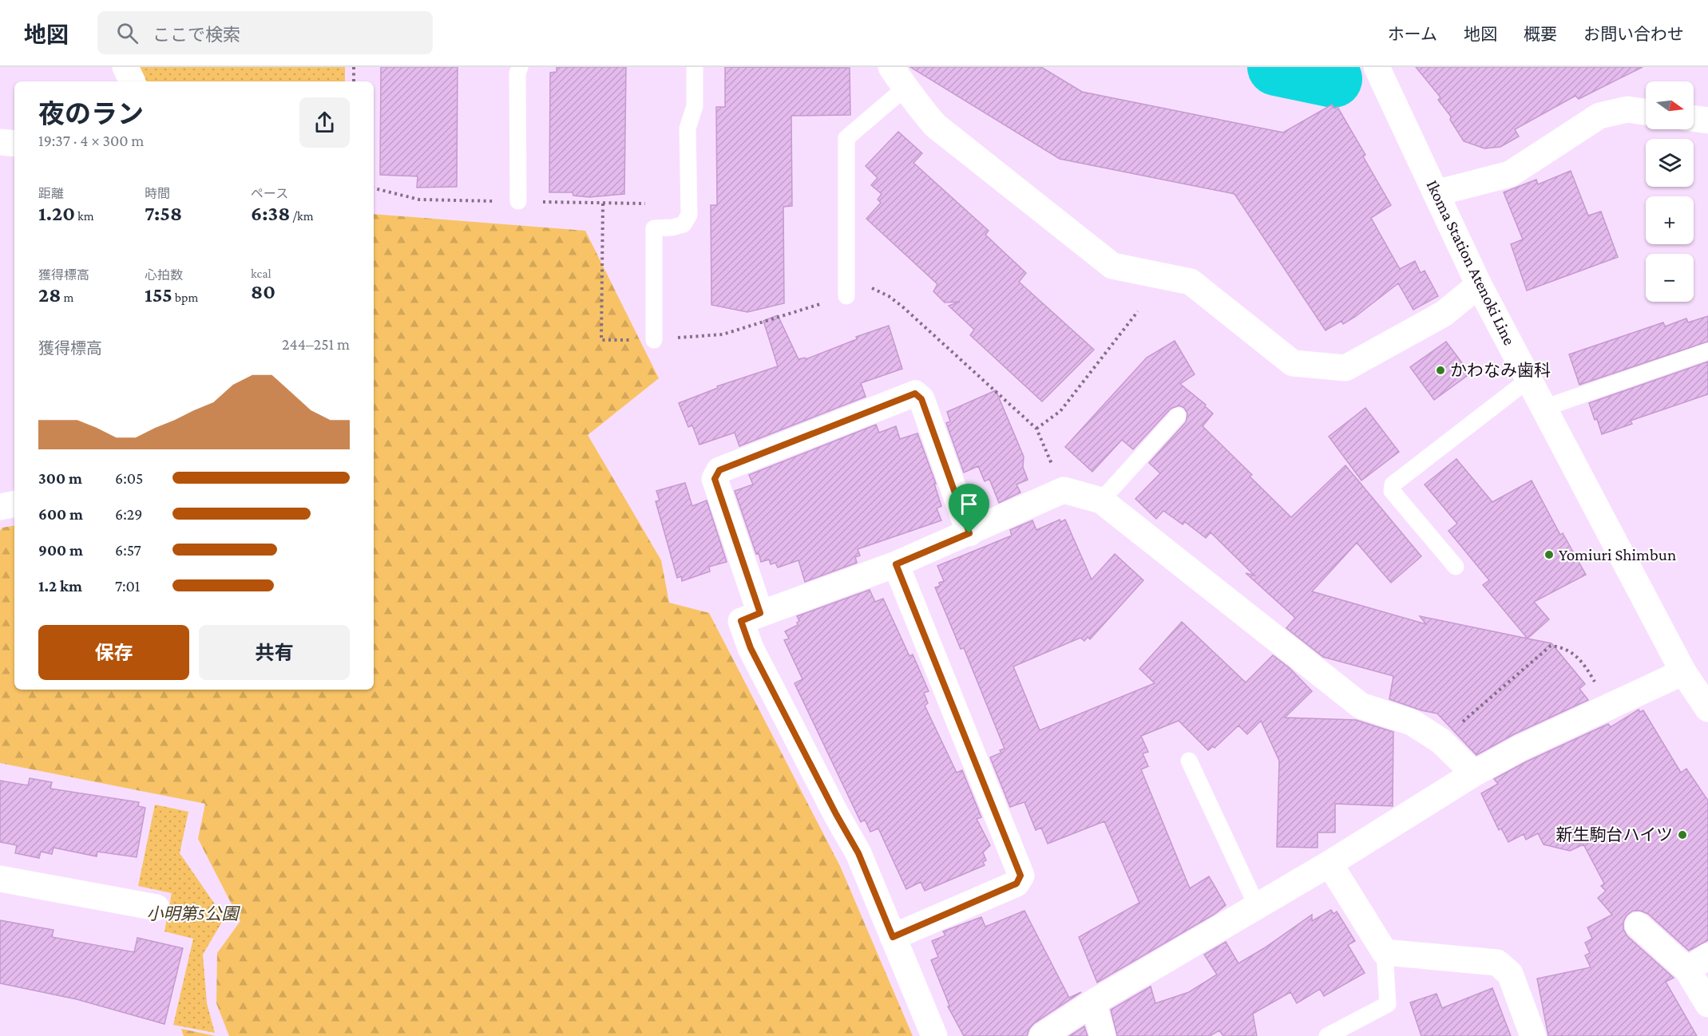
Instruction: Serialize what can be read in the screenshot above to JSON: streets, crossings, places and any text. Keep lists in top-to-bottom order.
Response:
{
  "streets": {
    "street": ["Ikoma Station Atenoki Line"]
  },
  "parks": ["小明第5公園"],
  "places": ["かわなみ歯科", "Yomiuri Shimbun", "新生駒台ハイツ"],
  "north": "right",
  "page": {
    "header": "地図",
    "search": "ここで検索",
    "nav": [
      "ホーム",
      "地図",
      "概要",
      "お問い合わせ"
    ],
    "map_buttons": ["+", "−"],
    "heading": ["夜のラン", "19:37 · 4 × 300 m"],
    "stats": [
      ["距離", "1.20 km"],
      ["時間", "7:58"],
      ["ペース", "6:38 /km"],
      ["獲得標高", "28 m"],
      ["心拍数", "155 bpm"],
      ["kcal", "80"]
    ],
    "chart": ["獲得標高", "244–251 m"],
    "list": [
      {
        "name": "300 m",
        "note": "6:05"
      },
      {
        "name": "600 m",
        "note": "6:29"
      },
      {
        "name": "900 m",
        "note": "6:57"
      },
      {
        "name": "1.2 km",
        "note": "7:01"
      }
    ],
    "buttons": ["保存", "共有"]
  }
}
